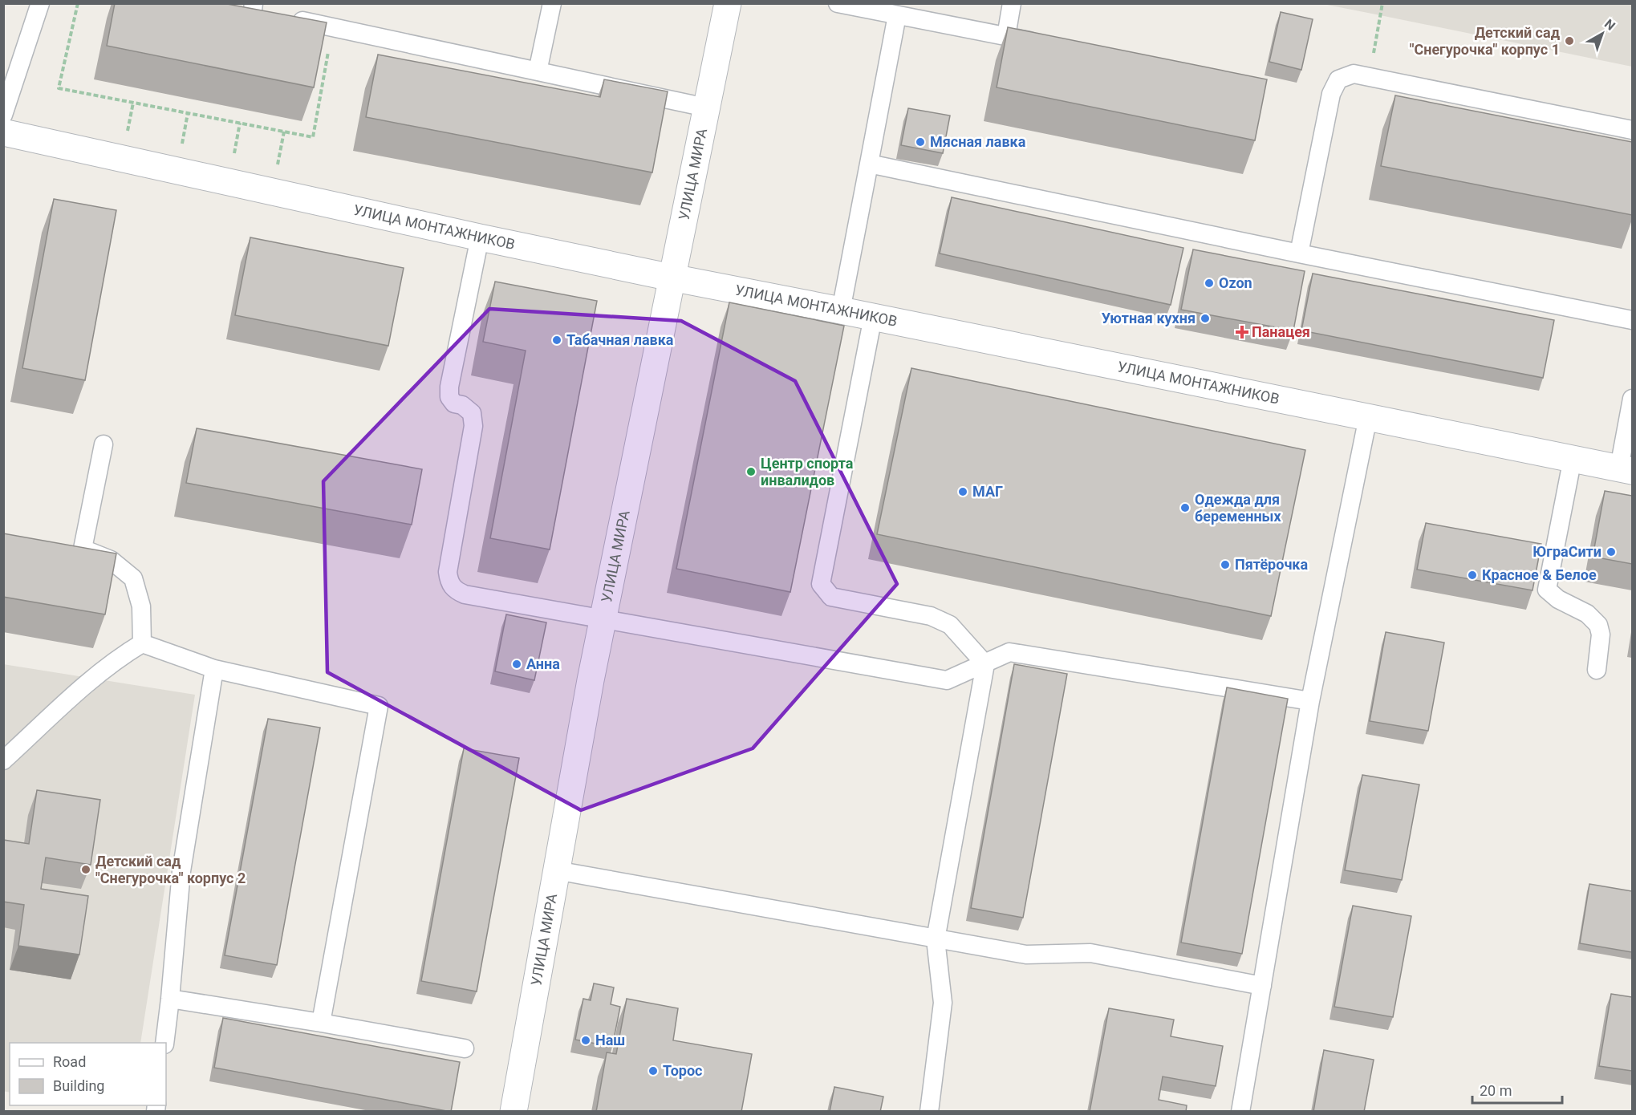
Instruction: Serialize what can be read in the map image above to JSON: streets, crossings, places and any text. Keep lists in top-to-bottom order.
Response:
{
  "streets": {
    "street": ["УЛИЦА МИРА", "УЛИЦА МОНТАЖНИКОВ"]
  },
  "crossings": [
    ["УЛИЦА МИРА", "УЛИЦА МОНТАЖНИКОВ"]
  ],
  "places": {
    "other": [
      "Детский сад \"Снегурочка\" корпус 1",
      "Мясная лавка",
      "Ozon",
      "Уютная кухня",
      "Табачная лавка",
      "Центр спорта инвалидов",
      "МАГ",
      "Одежда для беременных",
      "ЮграСити",
      "Пятёрочка",
      "Красное & Белое",
      "Анна",
      "Детский сад \"Снегурочка\" корпус 2",
      "Наш",
      "Торос"
    ],
    "health": ["Панацея"]
  },
  "legend": ["Road", "Building"],
  "scale_bar": "20 m",
  "north": "top right"
}
